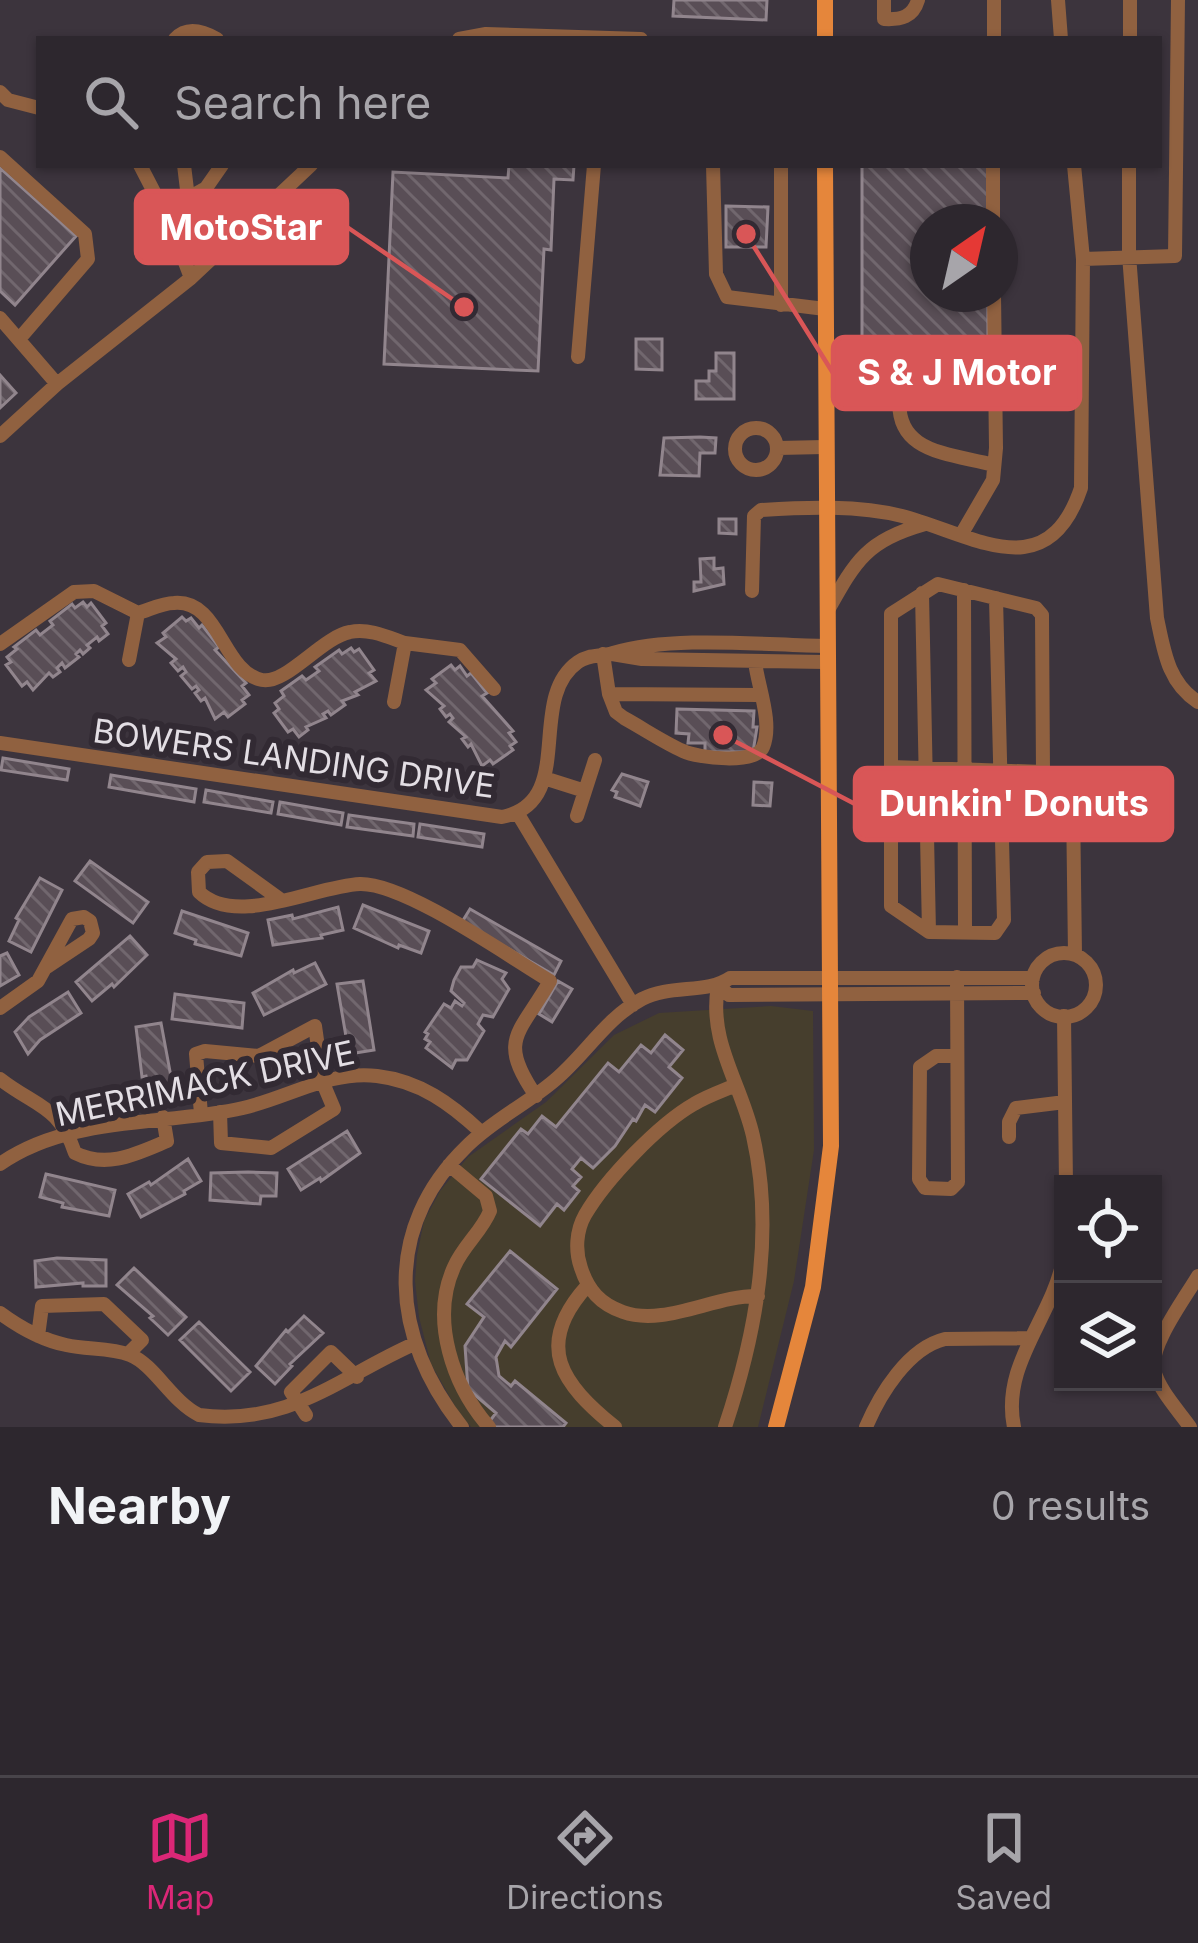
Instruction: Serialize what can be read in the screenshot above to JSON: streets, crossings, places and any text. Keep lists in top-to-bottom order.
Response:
{
  "streets": {
    "street": ["BOWERS LANDING DRIVE", "MERRIMACK DRIVE"]
  },
  "places": ["S & J Motor", "MotoStar", "Dunkin' Donuts"],
  "north": "top right",
  "page": {
    "search": "Search here",
    "heading": ["Nearby", "0 results"],
    "nav": ["Map", "Directions", "Saved"]
  }
}
